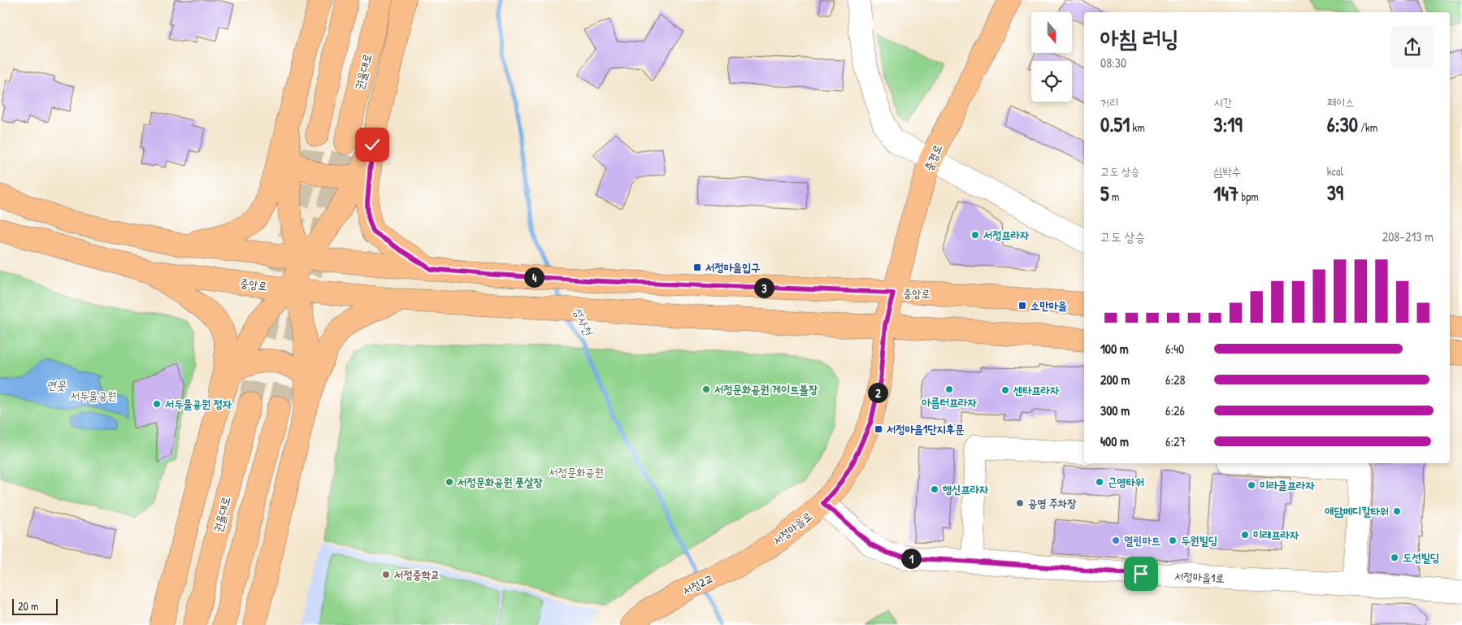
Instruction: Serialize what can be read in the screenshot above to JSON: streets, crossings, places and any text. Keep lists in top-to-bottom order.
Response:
{
  "streets": {
    "main road": [
      "권율대로",
      "충경로",
      "중앙로",
      "서정마을로",
      "서정2교"
    ],
    "street": ["서정마을1로"]
  },
  "crossings": [
    ["충경로", "중앙로"],
    ["충경로", "서정마을로"],
    ["중앙로", "서정마을로"],
    ["서정마을로", "서정마을1로"],
    ["서정마을로", "서정2교"]
  ],
  "water": ["성사천", "연못"],
  "parks": ["서두물공원", "서정문화공원"],
  "places": {
    "other": [
      "서정프라자",
      "서정문화공원 게이트볼장",
      "아름터프라자",
      "센타프라자",
      "서두물공원 정자",
      "서정문화공원 풋살장",
      "근영타워",
      "미라클프라자",
      "행신프라자",
      "공영 주차장",
      "애담메디칼타워",
      "미래프라자",
      "열린마트",
      "두원빌딩",
      "도선빌딩",
      "서정중학교"
    ],
    "transit": ["서정마을입구", "소만마을", "서정마을1단지후문"]
  },
  "scale_bar": "20 m",
  "north": "bottom",
  "page": {
    "heading": ["아침 러닝", "08:30"],
    "stats": [
      ["거리", "0.51 km"],
      ["시간", "3:19"],
      ["페이스", "6:30 /km"],
      ["고도 상승", "5 m"],
      ["심박수", "147 bpm"],
      ["kcal", "39"]
    ],
    "chart": ["고도 상승", "208–213 m"],
    "pins": [
      "4",
      "3",
      "2",
      "1"
    ],
    "list": [
      {
        "name": "100 m",
        "note": "6:40"
      },
      {
        "name": "200 m",
        "note": "6:28"
      },
      {
        "name": "300 m",
        "note": "6:26"
      },
      {
        "name": "400 m",
        "note": "6:27"
      }
    ],
    "scale": "20 m"
  }
}
